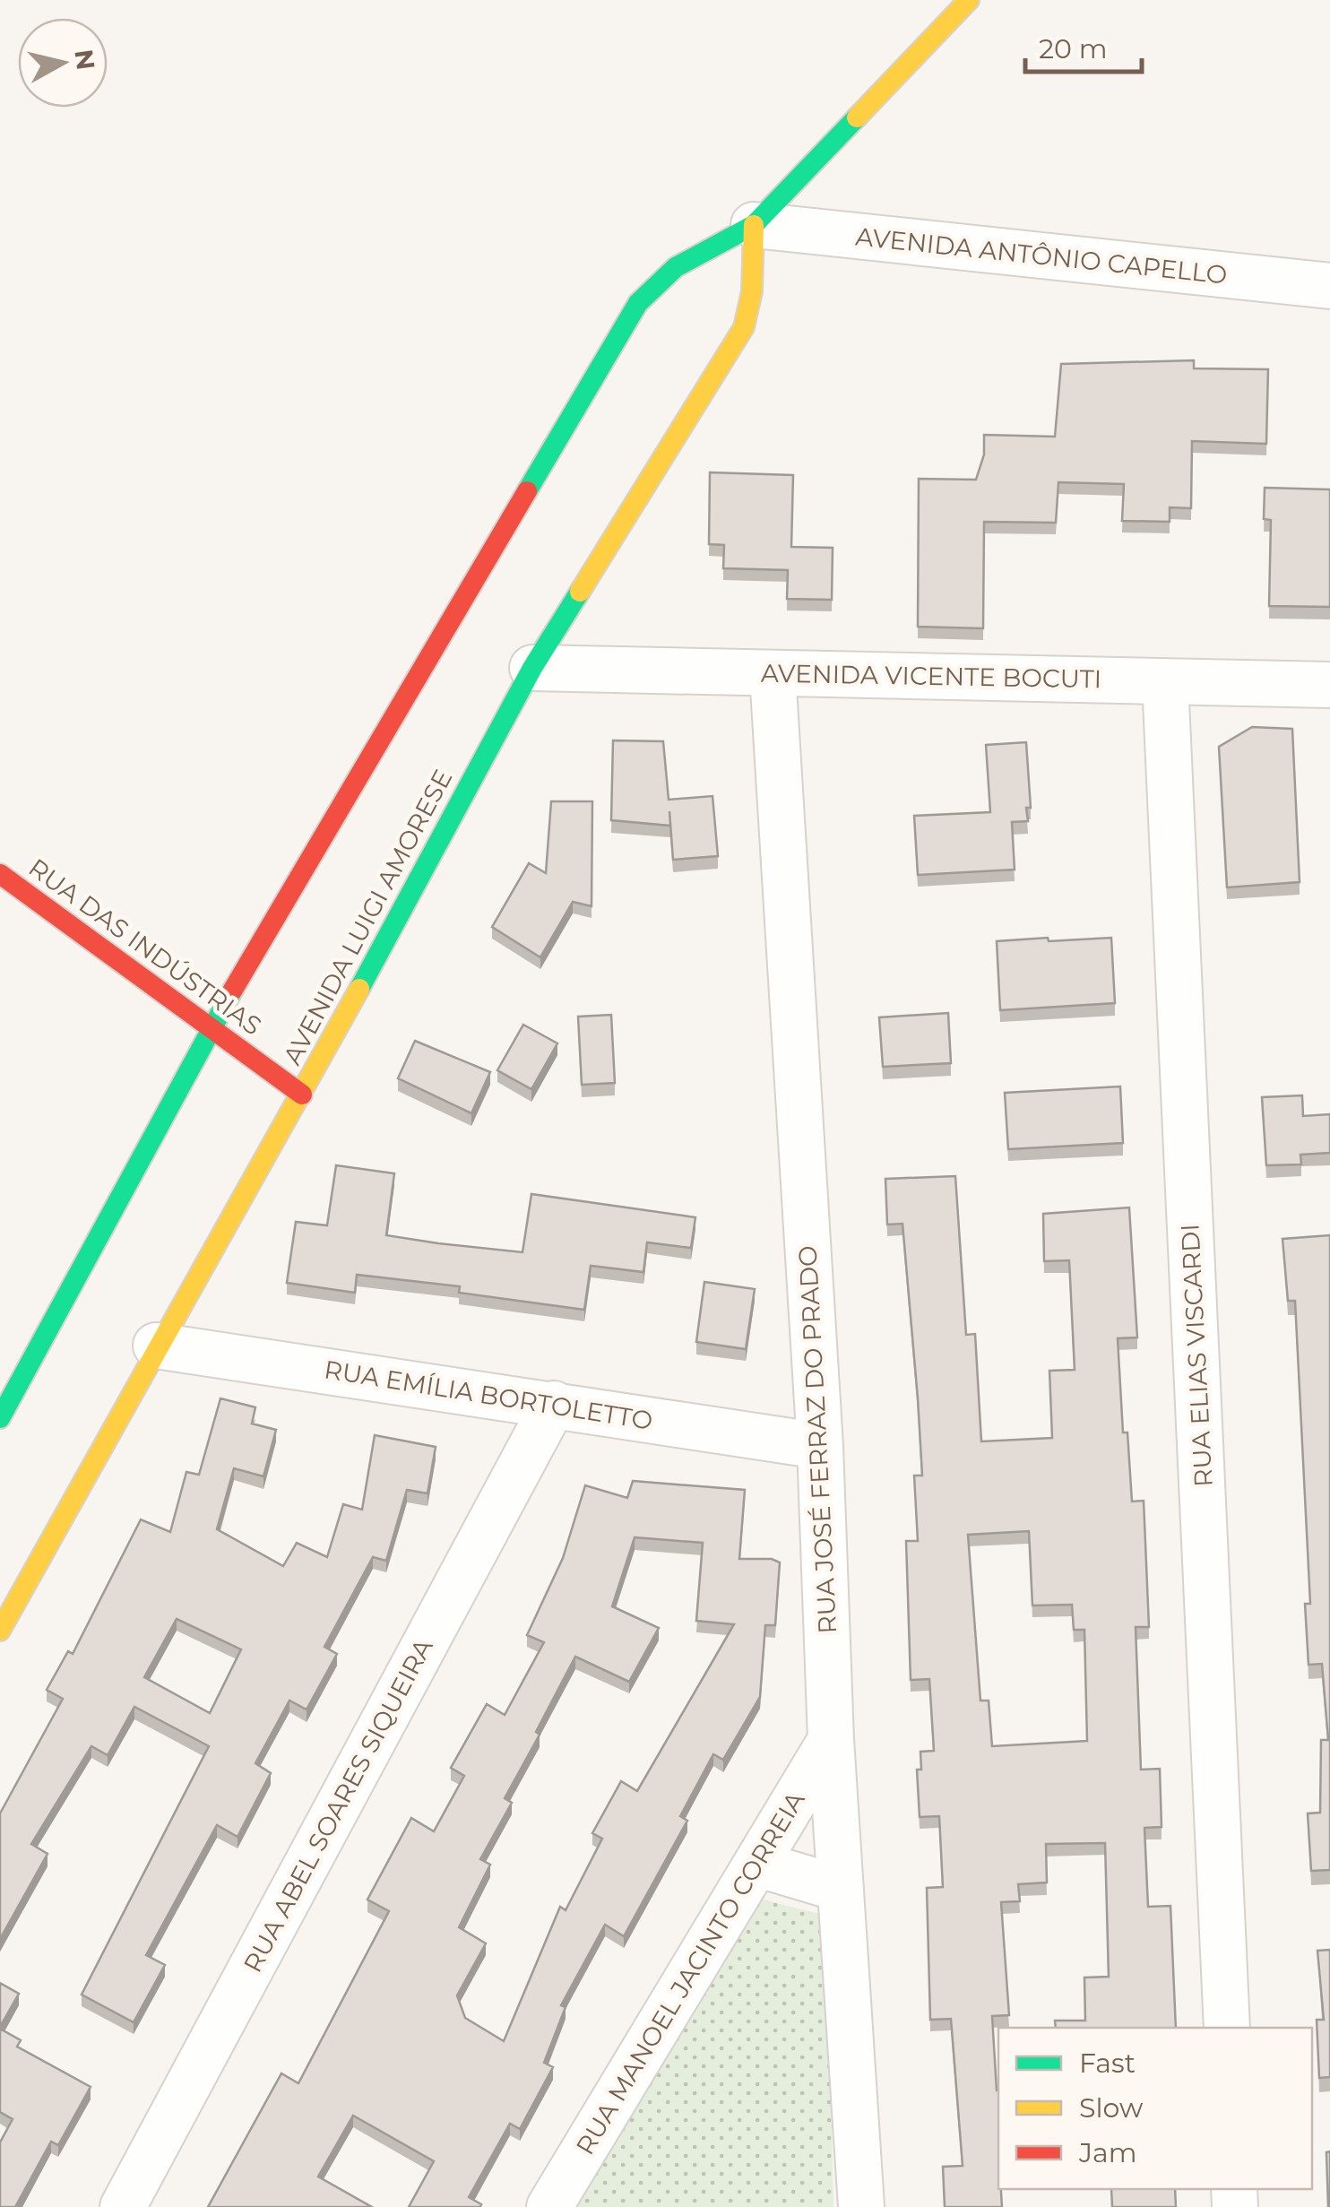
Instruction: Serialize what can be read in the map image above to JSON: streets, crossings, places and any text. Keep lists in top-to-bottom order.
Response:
{
  "streets": {
    "street": [
      "AVENIDA ANTÔNIO CAPELLO",
      "AVENIDA VICENTE BOCUTI",
      "AVENIDA LUIGI AMORESE",
      "RUA DAS INDÚSTRIAS",
      "RUA ELIAS VISCARDI",
      "RUA EMÍLIA BORTOLETTO",
      "RUA JOSÉ FERRAZ DO PRADO",
      "RUA ABEL SOARES SIQUEIRA",
      "RUA MANOEL JACINTO CORREIA"
    ]
  },
  "crossings": [
    ["AVENIDA ANTÔNIO CAPELLO", "AVENIDA LUIGI AMORESE"],
    ["AVENIDA VICENTE BOCUTI", "AVENIDA LUIGI AMORESE"],
    ["AVENIDA VICENTE BOCUTI", "RUA ELIAS VISCARDI"],
    ["AVENIDA VICENTE BOCUTI", "RUA JOSÉ FERRAZ DO PRADO"],
    ["AVENIDA LUIGI AMORESE", "RUA DAS INDÚSTRIAS"],
    ["AVENIDA LUIGI AMORESE", "RUA EMÍLIA BORTOLETTO"],
    ["RUA EMÍLIA BORTOLETTO", "RUA JOSÉ FERRAZ DO PRADO"],
    ["RUA EMÍLIA BORTOLETTO", "RUA ABEL SOARES SIQUEIRA"],
    ["RUA JOSÉ FERRAZ DO PRADO", "RUA MANOEL JACINTO CORREIA"]
  ],
  "legend": ["Fast", "Slow", "Jam"],
  "scale_bar": "20 m",
  "north": "right"
}
